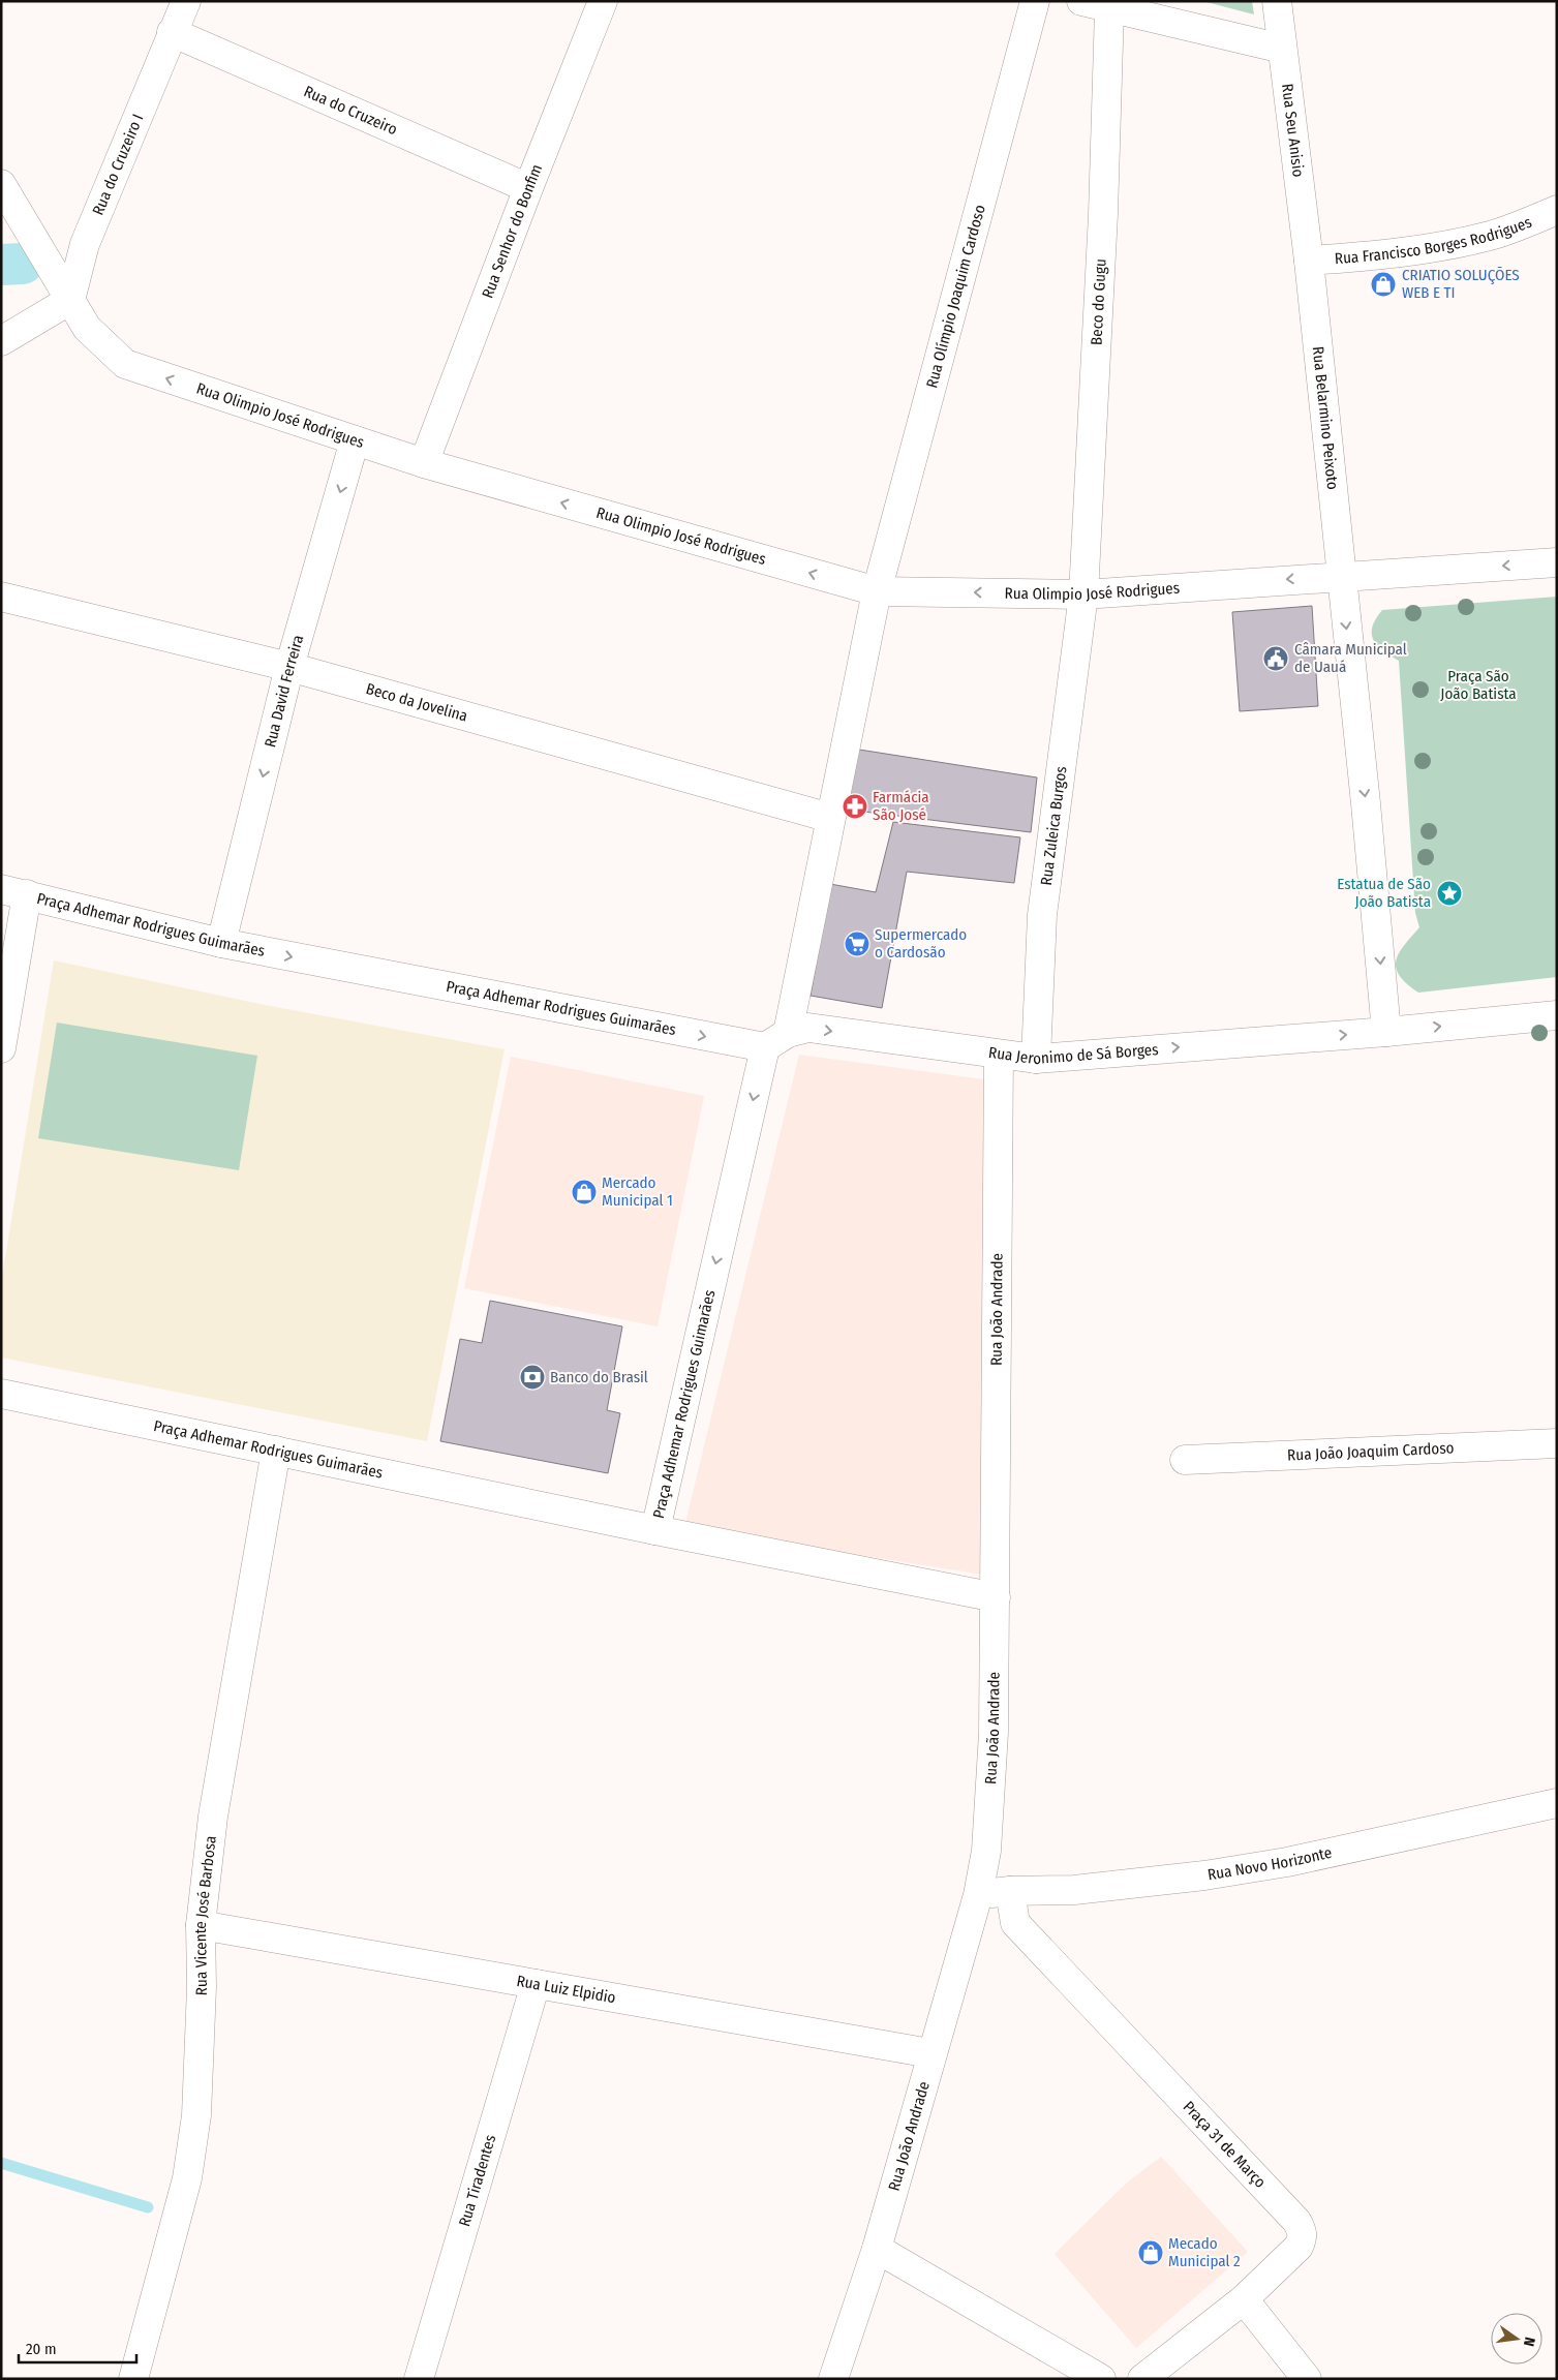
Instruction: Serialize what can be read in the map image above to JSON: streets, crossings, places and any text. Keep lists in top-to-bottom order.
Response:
{
  "streets": {
    "street": [
      "Rua do Cruzeiro",
      "Rua Seu Anisio",
      "Rua do Cruzeiro I",
      "Rua Senhor do Bonfim",
      "Rua Francisco Borges Rodrigues",
      "Rua Olímpio Joaquim Cardoso",
      "Beco do Gugu",
      "Rua Olimpio José Rodrigues",
      "Rua Belarmino Peixoto",
      "Rua David Ferreira",
      "Beco da Jovelina",
      "Rua Zuleica Burgos",
      "Praça Adhemar Rodrigues Guimarães",
      "Rua Jeronimo de Sá Borges",
      "Rua João Andrade",
      "Rua João Joaquim Cardoso",
      "Rua Novo Horizonte",
      "Rua Vicente José Barbosa",
      "Rua Luiz Elpidio",
      "Praça 31 de Março",
      "Rua Tiradentes"
    ]
  },
  "crossings": [
    ["Rua do Cruzeiro", "Rua do Cruzeiro I"],
    ["Rua do Cruzeiro", "Rua Senhor do Bonfim"],
    ["Rua Seu Anisio", "Rua Francisco Borges Rodrigues"],
    ["Rua Seu Anisio", "Rua Belarmino Peixoto"],
    ["Rua do Cruzeiro I", "Rua Olimpio José Rodrigues"],
    ["Rua Senhor do Bonfim", "Rua Olimpio José Rodrigues"],
    ["Rua Francisco Borges Rodrigues", "Rua Belarmino Peixoto"],
    ["Rua Olímpio Joaquim Cardoso", "Rua Olimpio José Rodrigues"],
    ["Rua Olímpio Joaquim Cardoso", "Beco da Jovelina"],
    ["Rua Olímpio Joaquim Cardoso", "Praça Adhemar Rodrigues Guimarães"],
    ["Rua Olímpio Joaquim Cardoso", "Rua Jeronimo de Sá Borges"],
    ["Beco do Gugu", "Rua Olimpio José Rodrigues"],
    ["Beco do Gugu", "Rua Zuleica Burgos"],
    ["Rua Olimpio José Rodrigues", "Rua Belarmino Peixoto"],
    ["Rua Olimpio José Rodrigues", "Rua David Ferreira"],
    ["Rua Olimpio José Rodrigues", "Rua Zuleica Burgos"],
    ["Rua David Ferreira", "Beco da Jovelina"],
    ["Rua David Ferreira", "Praça Adhemar Rodrigues Guimarães"],
    ["Rua Zuleica Burgos", "Rua Jeronimo de Sá Borges"],
    ["Praça Adhemar Rodrigues Guimarães", "Rua Jeronimo de Sá Borges"],
    ["Praça Adhemar Rodrigues Guimarães", "Rua João Andrade"],
    ["Praça Adhemar Rodrigues Guimarães", "Rua Vicente José Barbosa"],
    ["Rua Jeronimo de Sá Borges", "Rua João Andrade"],
    ["Rua João Andrade", "Rua Novo Horizonte"],
    ["Rua João Andrade", "Rua Luiz Elpidio"],
    ["Rua Novo Horizonte", "Praça 31 de Março"],
    ["Rua Vicente José Barbosa", "Rua Luiz Elpidio"],
    ["Rua Luiz Elpidio", "Rua Tiradentes"]
  ],
  "one_way": ["Rua Olimpio José Rodrigues", "Rua David Ferreira", "Rua Jeronimo de Sá Borges"],
  "parks": ["Praça São João Batista"],
  "places": {
    "shop": ["CRIATIO SOLUÇÕES WEB E TI", "Mercado Municipal 1", "Mecado Municipal 2"],
    "public building": ["Câmara Municipal de Uauá"],
    "pharmacy": ["Farmácia São José"],
    "place": ["Estatua de São João Batista"],
    "supermarket": ["Supermercado o Cardosão"],
    "bank": ["Banco do Brasil"]
  },
  "scale_bar": "20 m",
  "north": "right"
}
